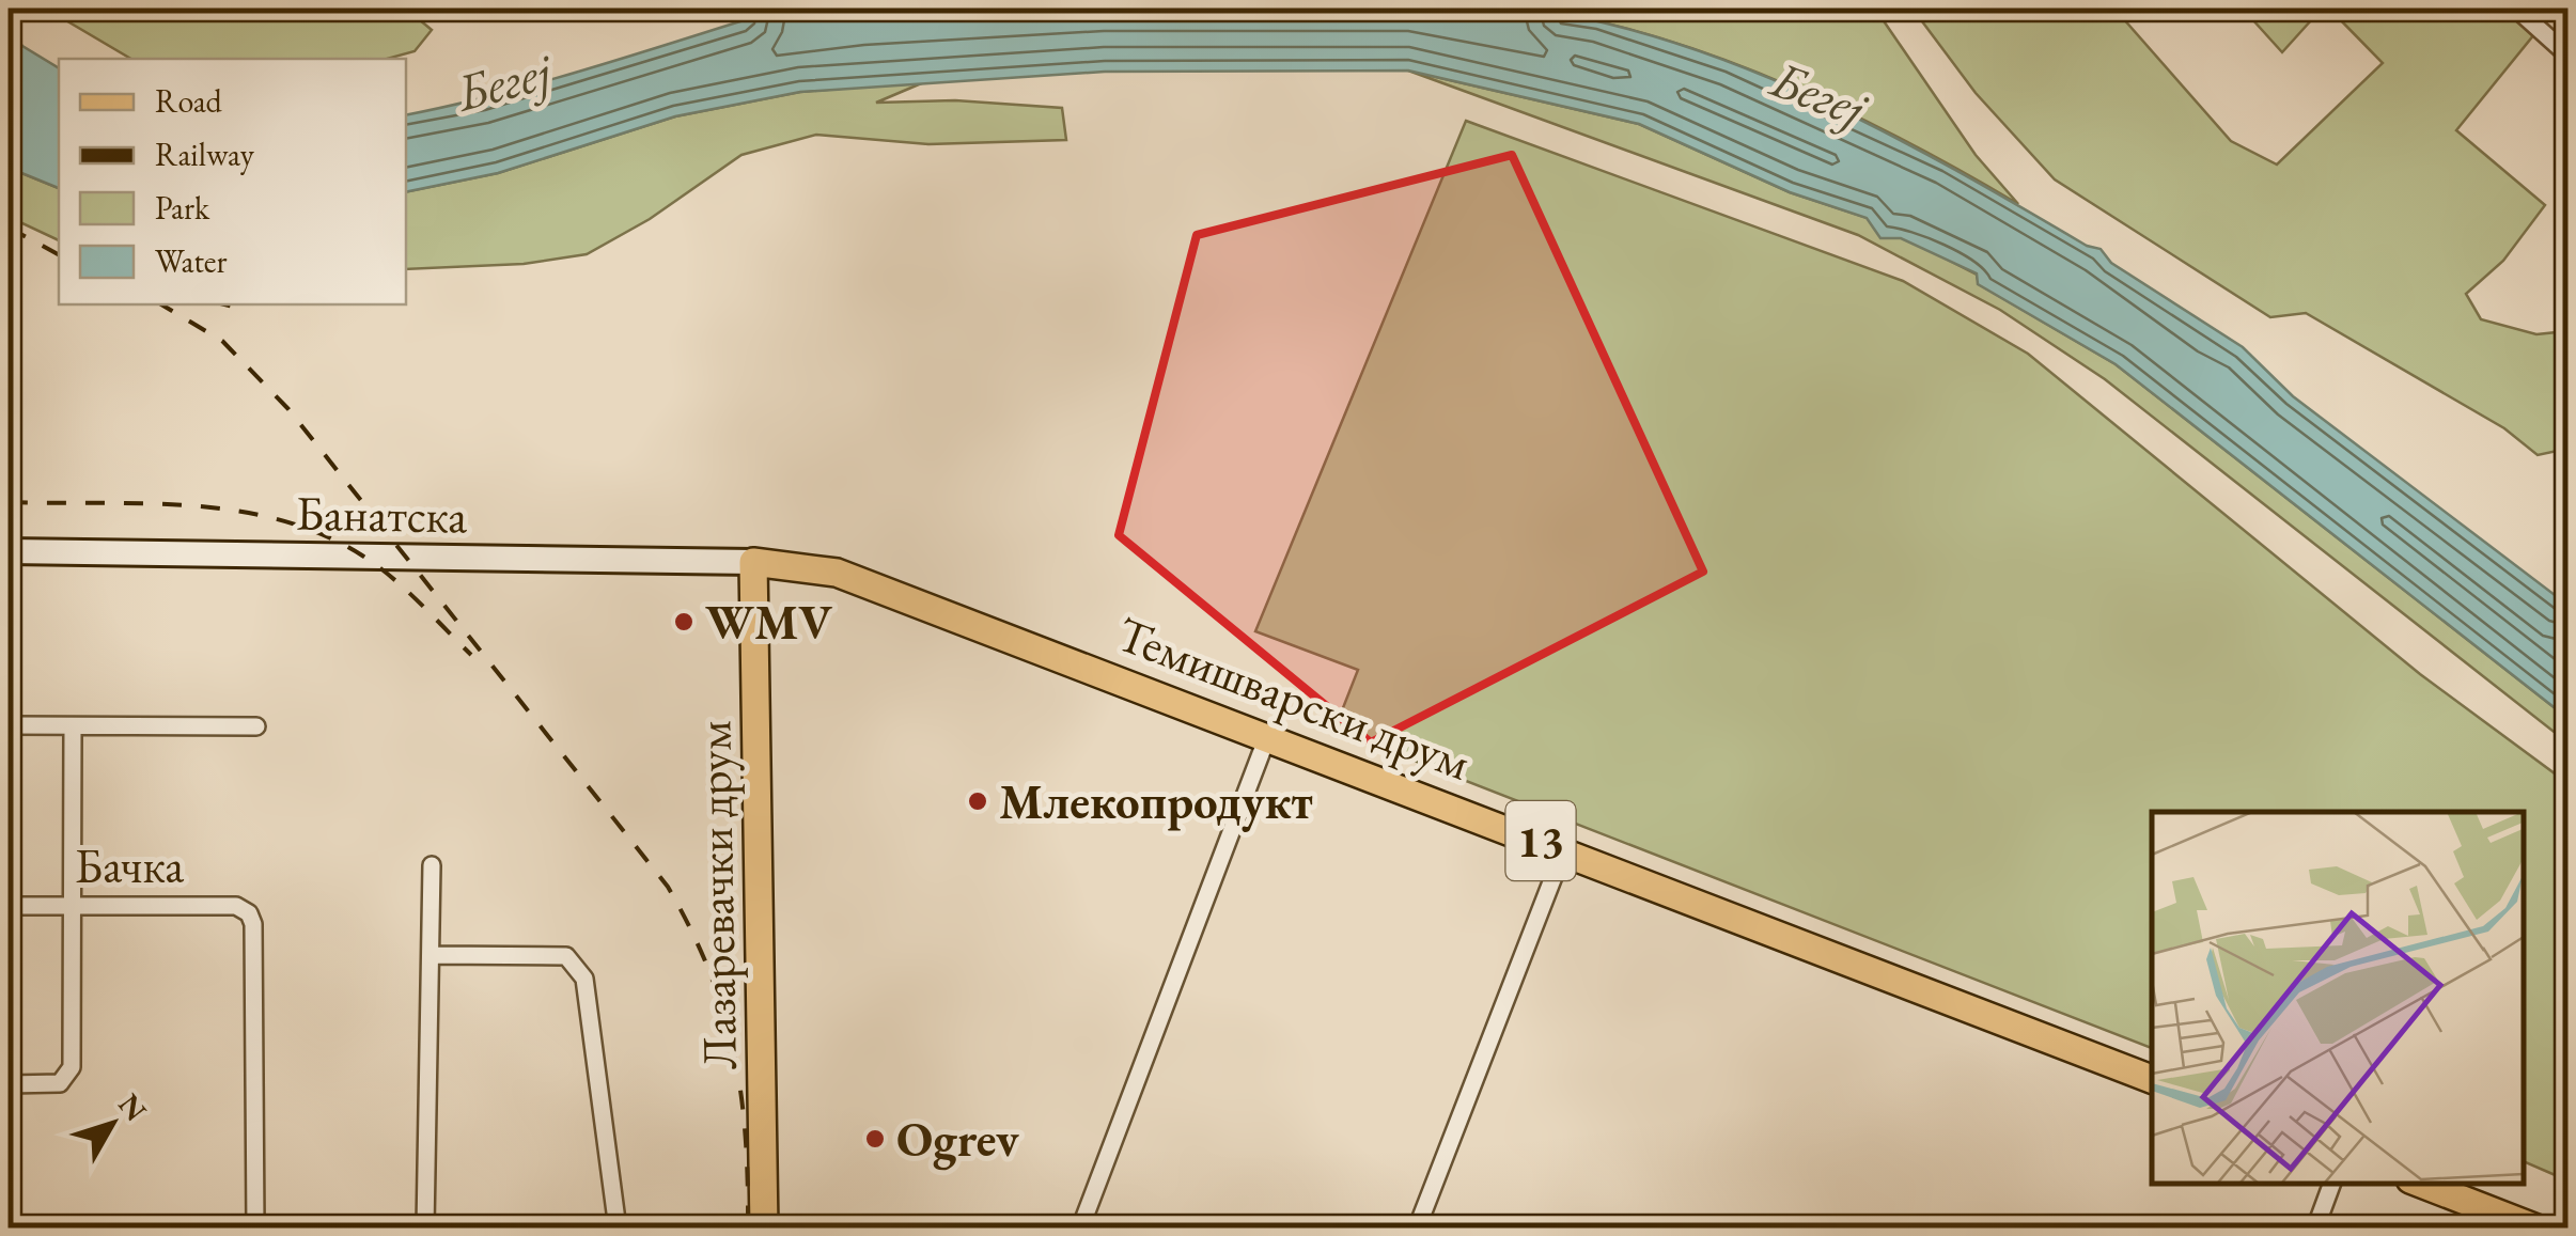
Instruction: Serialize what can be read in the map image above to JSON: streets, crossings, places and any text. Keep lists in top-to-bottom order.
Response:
{
  "streets": {
    "main road": [
      "Банатска",
      "Темишварски друм",
      "13",
      "Лазаревачки друм"
    ],
    "street": ["Бачка"]
  },
  "crossings": [
    ["Банатска", "Темишварски друм"],
    ["Банатска", "Лазаревачки друм"],
    ["Темишварски друм", "Лазаревачки друм"]
  ],
  "water": ["Бегеј"],
  "places": ["WMV", "Млекопродукт", "Ogrev"],
  "legend": [
    "Road",
    "Railway",
    "Park",
    "Water"
  ],
  "north": "top right"
}
